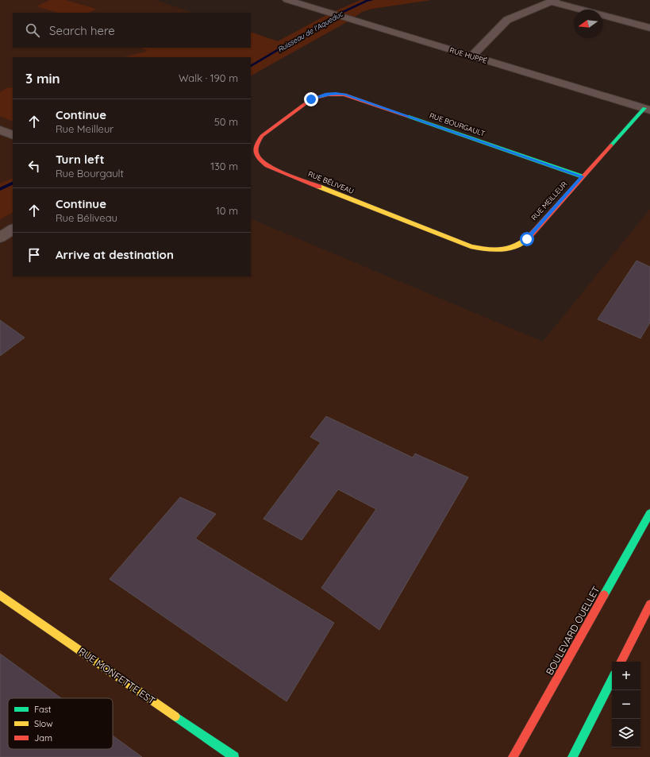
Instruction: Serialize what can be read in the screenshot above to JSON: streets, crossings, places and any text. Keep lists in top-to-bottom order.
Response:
{
  "streets": {
    "street": [
      "RUE HUPPÉ",
      "RUE BOURGAULT",
      "RUE BÉLIVEAU",
      "RUE MEILLEUR",
      "BOULEVARD OUELLET",
      "RUE MONFETTE EST"
    ]
  },
  "crossings": [
    ["RUE HUPPÉ", "RUE MEILLEUR"],
    ["RUE BOURGAULT", "RUE BÉLIVEAU"],
    ["RUE BOURGAULT", "RUE MEILLEUR"],
    ["RUE BÉLIVEAU", "RUE MEILLEUR"]
  ],
  "water": ["Ruisseau de l'Aqueduc"],
  "legend": ["Fast", "Slow", "Jam"],
  "north": "left",
  "page": {
    "search": "Search here",
    "heading": ["3 min", "Walk · 190 m"],
    "list": [
      ["Continue", "Rue Meilleur", "50 m"],
      ["Turn left", "Rue Bourgault", "130 m"],
      ["Continue", "Rue Béliveau", "10 m"],
      "Arrive at destination"
    ],
    "map_buttons": ["+", "−"]
  }
}
